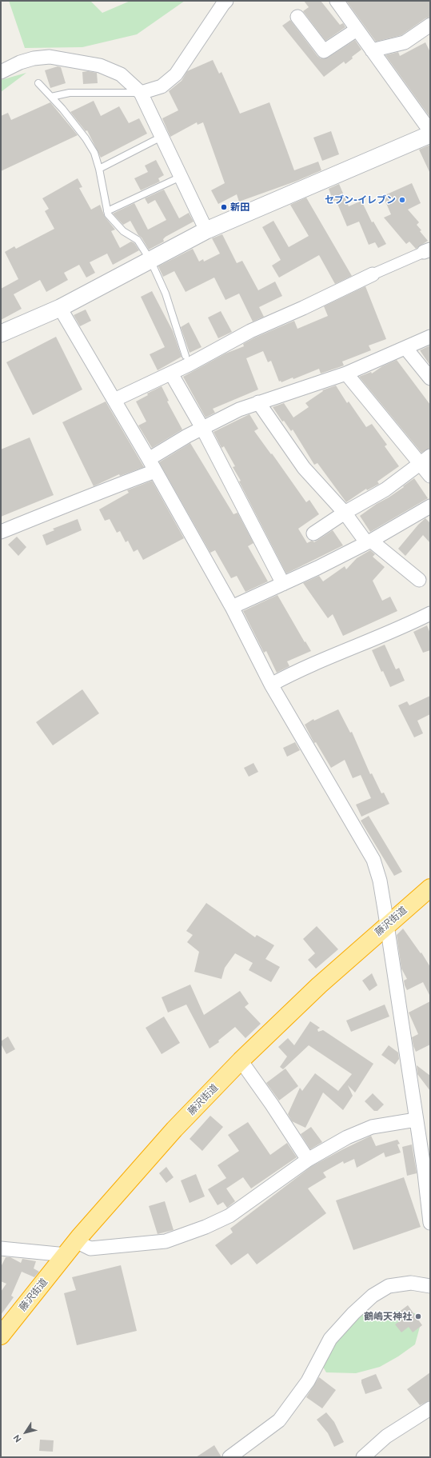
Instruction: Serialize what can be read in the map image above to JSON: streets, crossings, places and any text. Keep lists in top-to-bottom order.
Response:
{
  "streets": {
    "highway": ["藤沢街道"]
  },
  "places": ["セブン-イレブン", "新田", "鶴嶋天神社"],
  "north": "bottom left"
}
